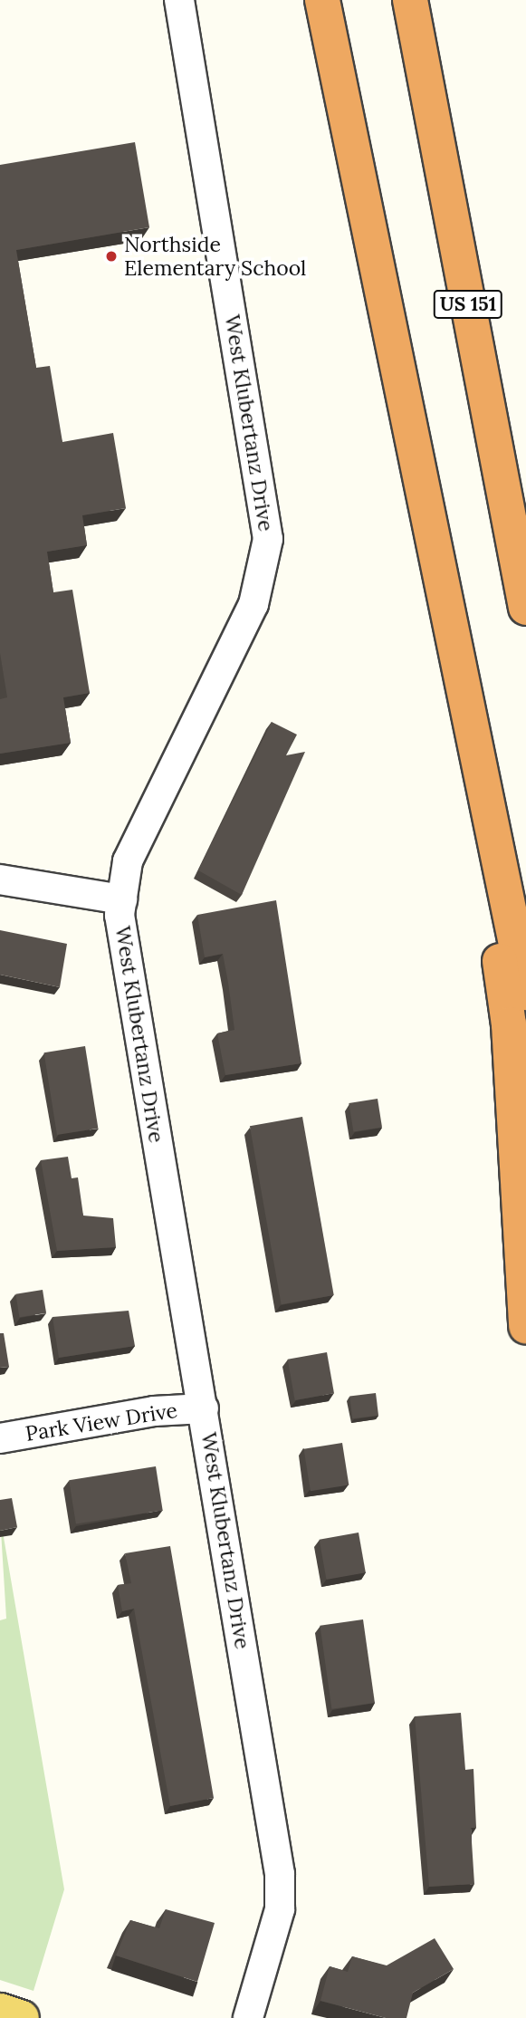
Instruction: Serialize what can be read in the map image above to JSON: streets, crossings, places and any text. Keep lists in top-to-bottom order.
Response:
{
  "streets": {
    "highway": ["US 151"],
    "street": ["West Klubertanz Drive", "Park View Drive"]
  },
  "crossings": [
    ["West Klubertanz Drive", "Park View Drive"]
  ],
  "places": ["Northside Elementary School"]
}
